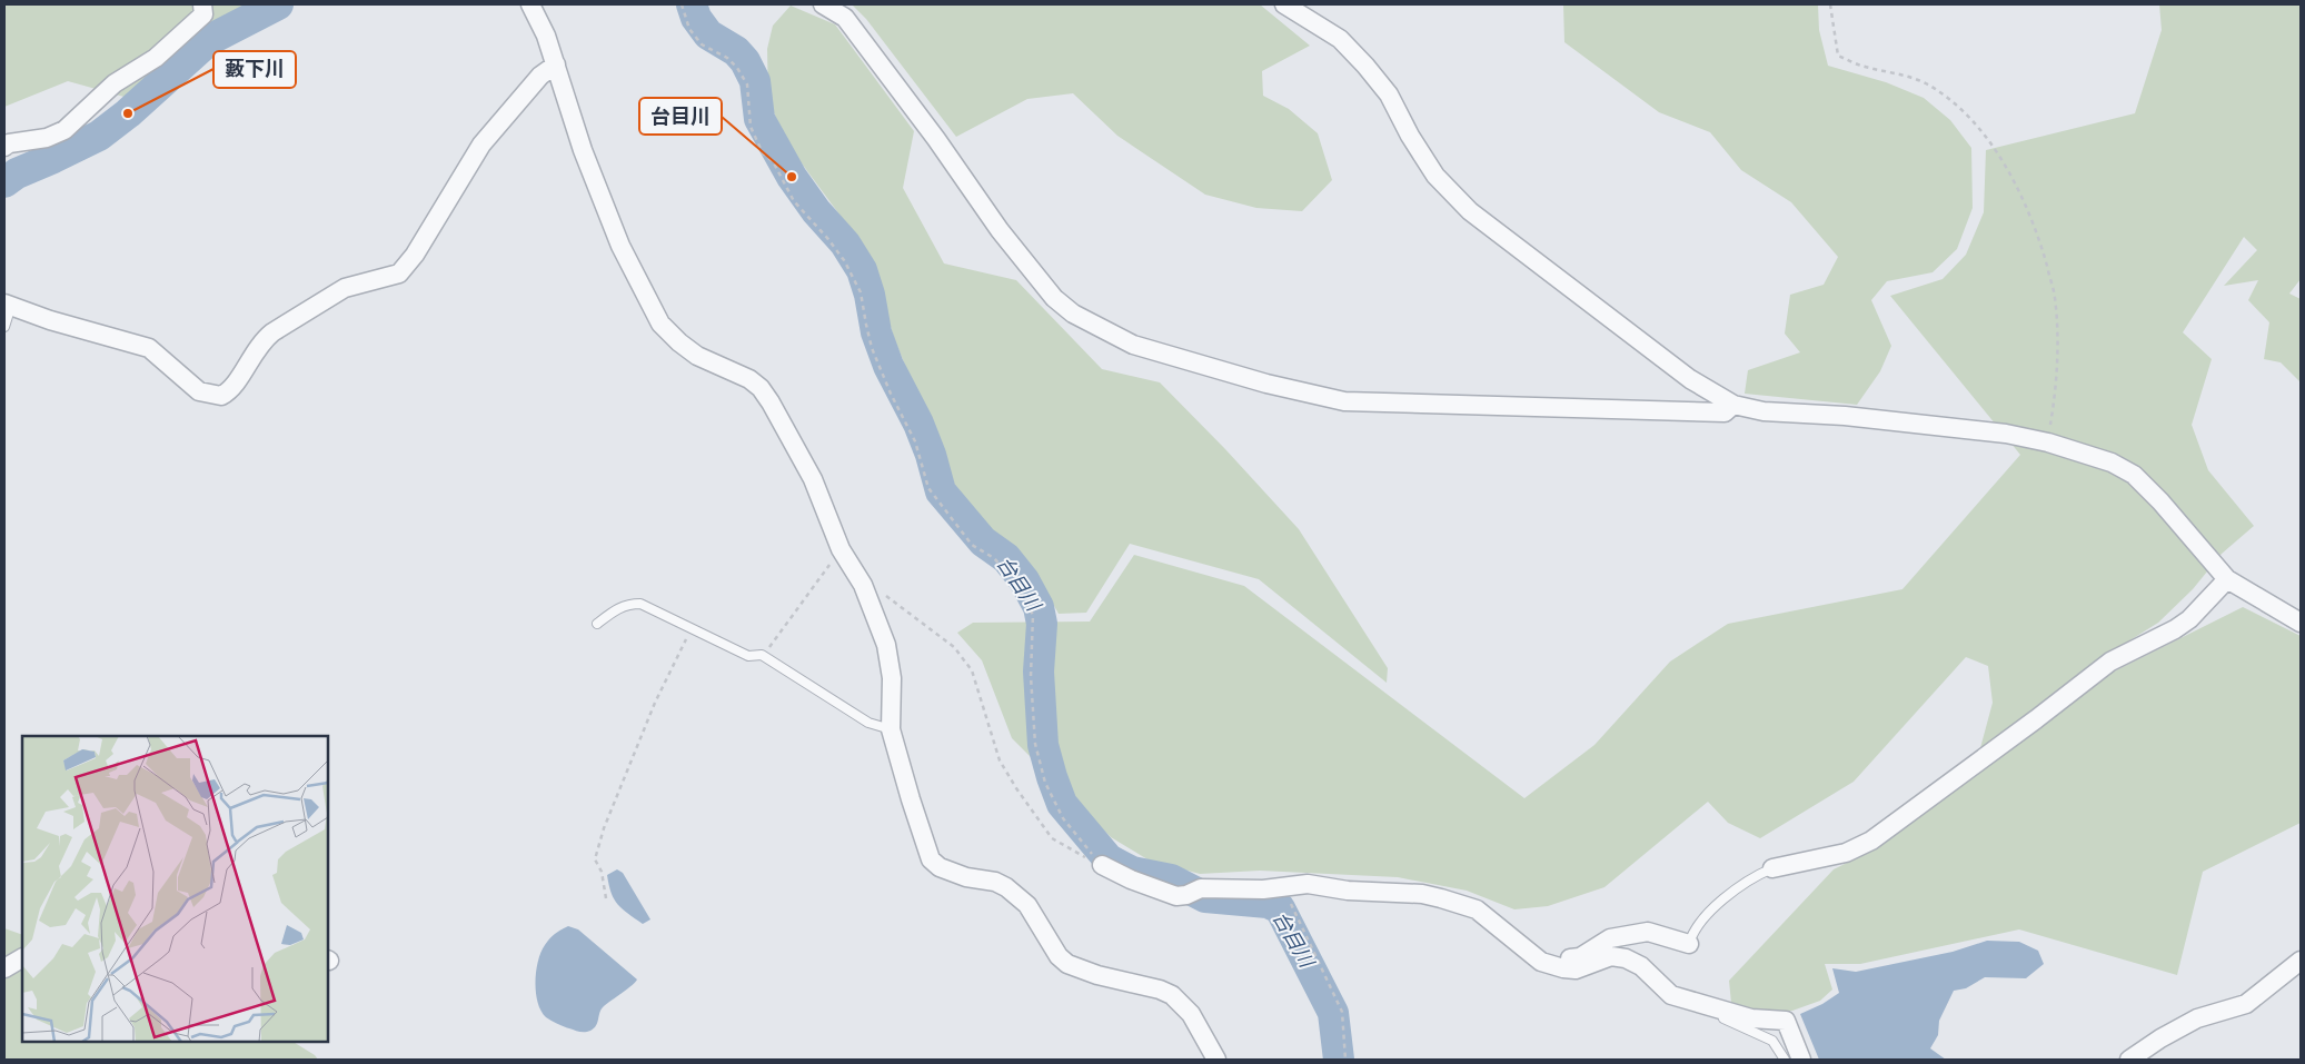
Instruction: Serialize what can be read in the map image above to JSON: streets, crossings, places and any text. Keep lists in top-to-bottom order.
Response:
{
  "water": ["台目川"],
  "places": ["藪下川", "台目川"]
}
